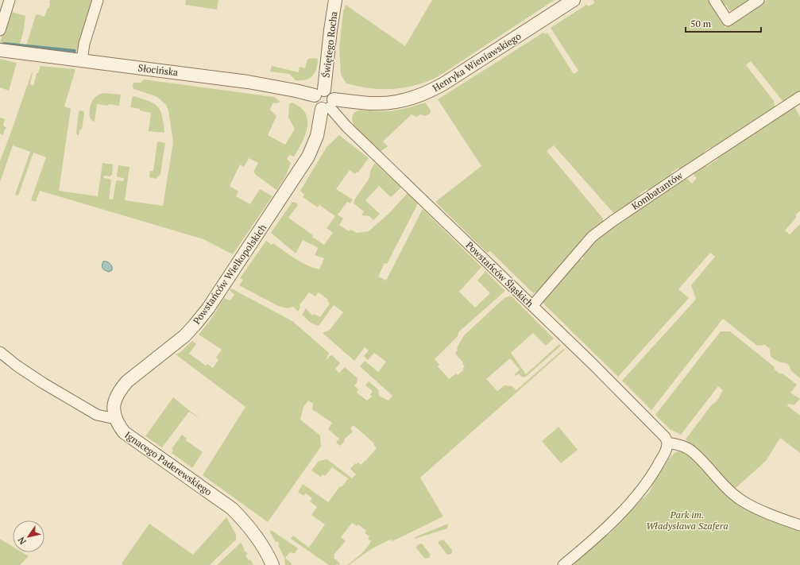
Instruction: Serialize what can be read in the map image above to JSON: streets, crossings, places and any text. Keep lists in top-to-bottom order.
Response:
{
  "streets": {
    "street": [
      "Świętego Rocha",
      "Henryka Wieniawskiego",
      "Słocińska",
      "Kombatantów",
      "Powstańców Wielkopolskich",
      "Powstańców Śląskich",
      "Ignacego Paderewskiego"
    ]
  },
  "crossings": [
    ["Świętego Rocha", "Słocińska"],
    ["Henryka Wieniawskiego", "Powstańców Wielkopolskich"],
    ["Henryka Wieniawskiego", "Powstańców Śląskich"],
    ["Kombatantów", "Powstańców Śląskich"],
    ["Powstańców Wielkopolskich", "Powstańców Śląskich"],
    ["Powstańców Wielkopolskich", "Ignacego Paderewskiego"]
  ],
  "parks": ["Park im. Władysława Szafera"],
  "scale_bar": "50 m",
  "north": "bottom left"
}
